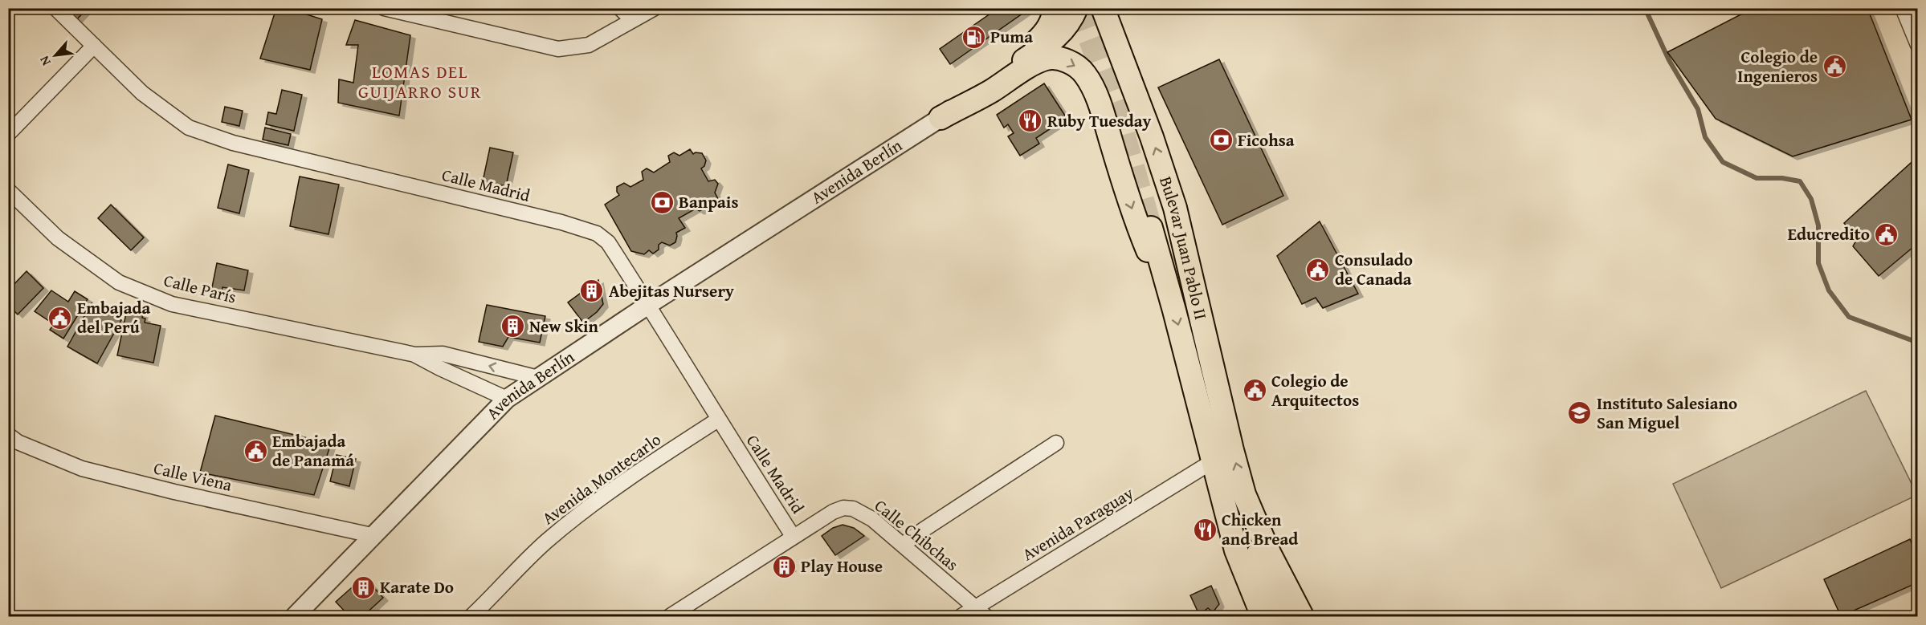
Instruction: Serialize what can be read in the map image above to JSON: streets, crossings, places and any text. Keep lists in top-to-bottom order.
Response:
{
  "streets": {
    "main road": ["Bulevar Juan Pablo II"],
    "street": [
      "Avenida Berlín",
      "Calle Madrid",
      "Calle París",
      "Calle Viena",
      "Avenida Montecarlo",
      "Avenida Paraguay",
      "Calle Chibchas"
    ]
  },
  "crossings": [
    ["Avenida Berlín", "Calle Madrid"],
    ["Avenida Berlín", "Calle París"],
    ["Avenida Berlín", "Calle Viena"],
    ["Calle Madrid", "Avenida Montecarlo"],
    ["Calle Madrid", "Calle Chibchas"],
    ["Bulevar Juan Pablo II", "Avenida Paraguay"],
    ["Avenida Paraguay", "Calle Chibchas"]
  ],
  "districts": ["LOMAS DEL GUIJARRO SUR"],
  "places": {
    "fuel station": ["Puma"],
    "public building": [
      "Colegio de Ingenieros",
      "Educredito",
      "Consulado de Canada",
      "Embajada del Perú",
      "Colegio de Arquitectos",
      "Embajada de Panamá"
    ],
    "restaurant": ["Ruby Tuesday", "Chicken and Bread"],
    "bank": ["Ficohsa", "Banpais"],
    "building": [
      "Abejitas Nursery",
      "New Skin",
      "Play House",
      "Karate Do"
    ],
    "school or university": ["Instituto Salesiano San Miguel"]
  },
  "north": "bottom left"
}
